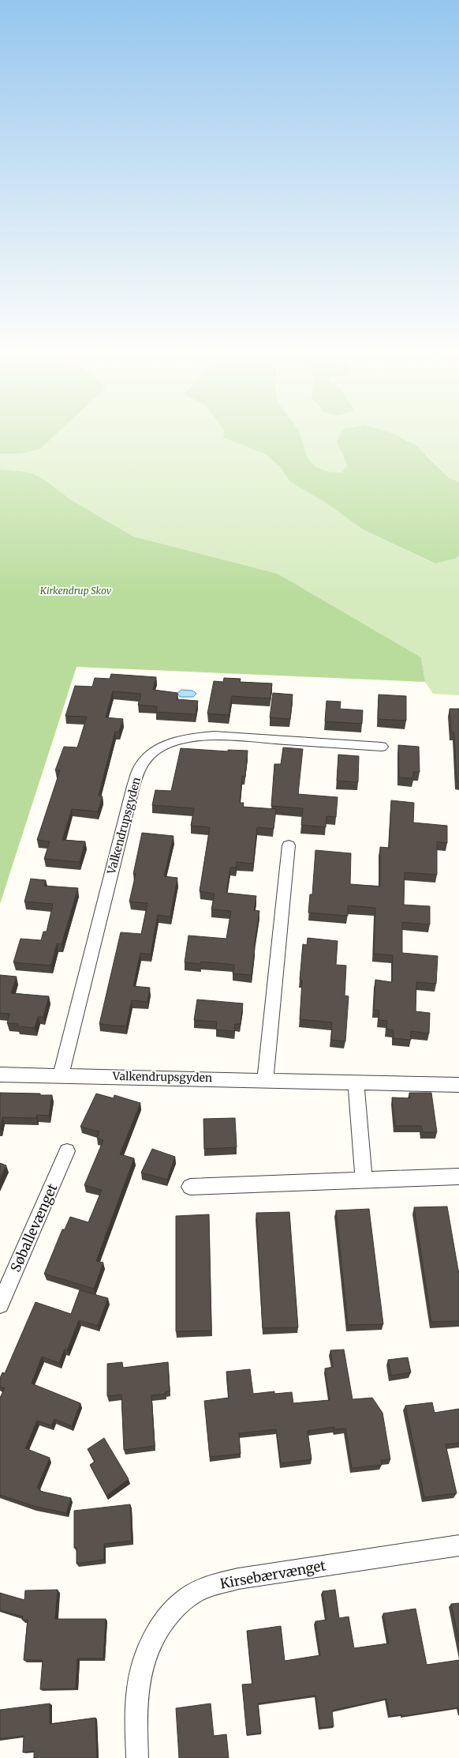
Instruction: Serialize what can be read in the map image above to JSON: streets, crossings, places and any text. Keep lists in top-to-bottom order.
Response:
{
  "streets": {
    "street": ["Valkendrupsgyden", "Søballevænget", "Kirsebærvænget"]
  },
  "parks": ["Kirkendrup Skov"]
}
